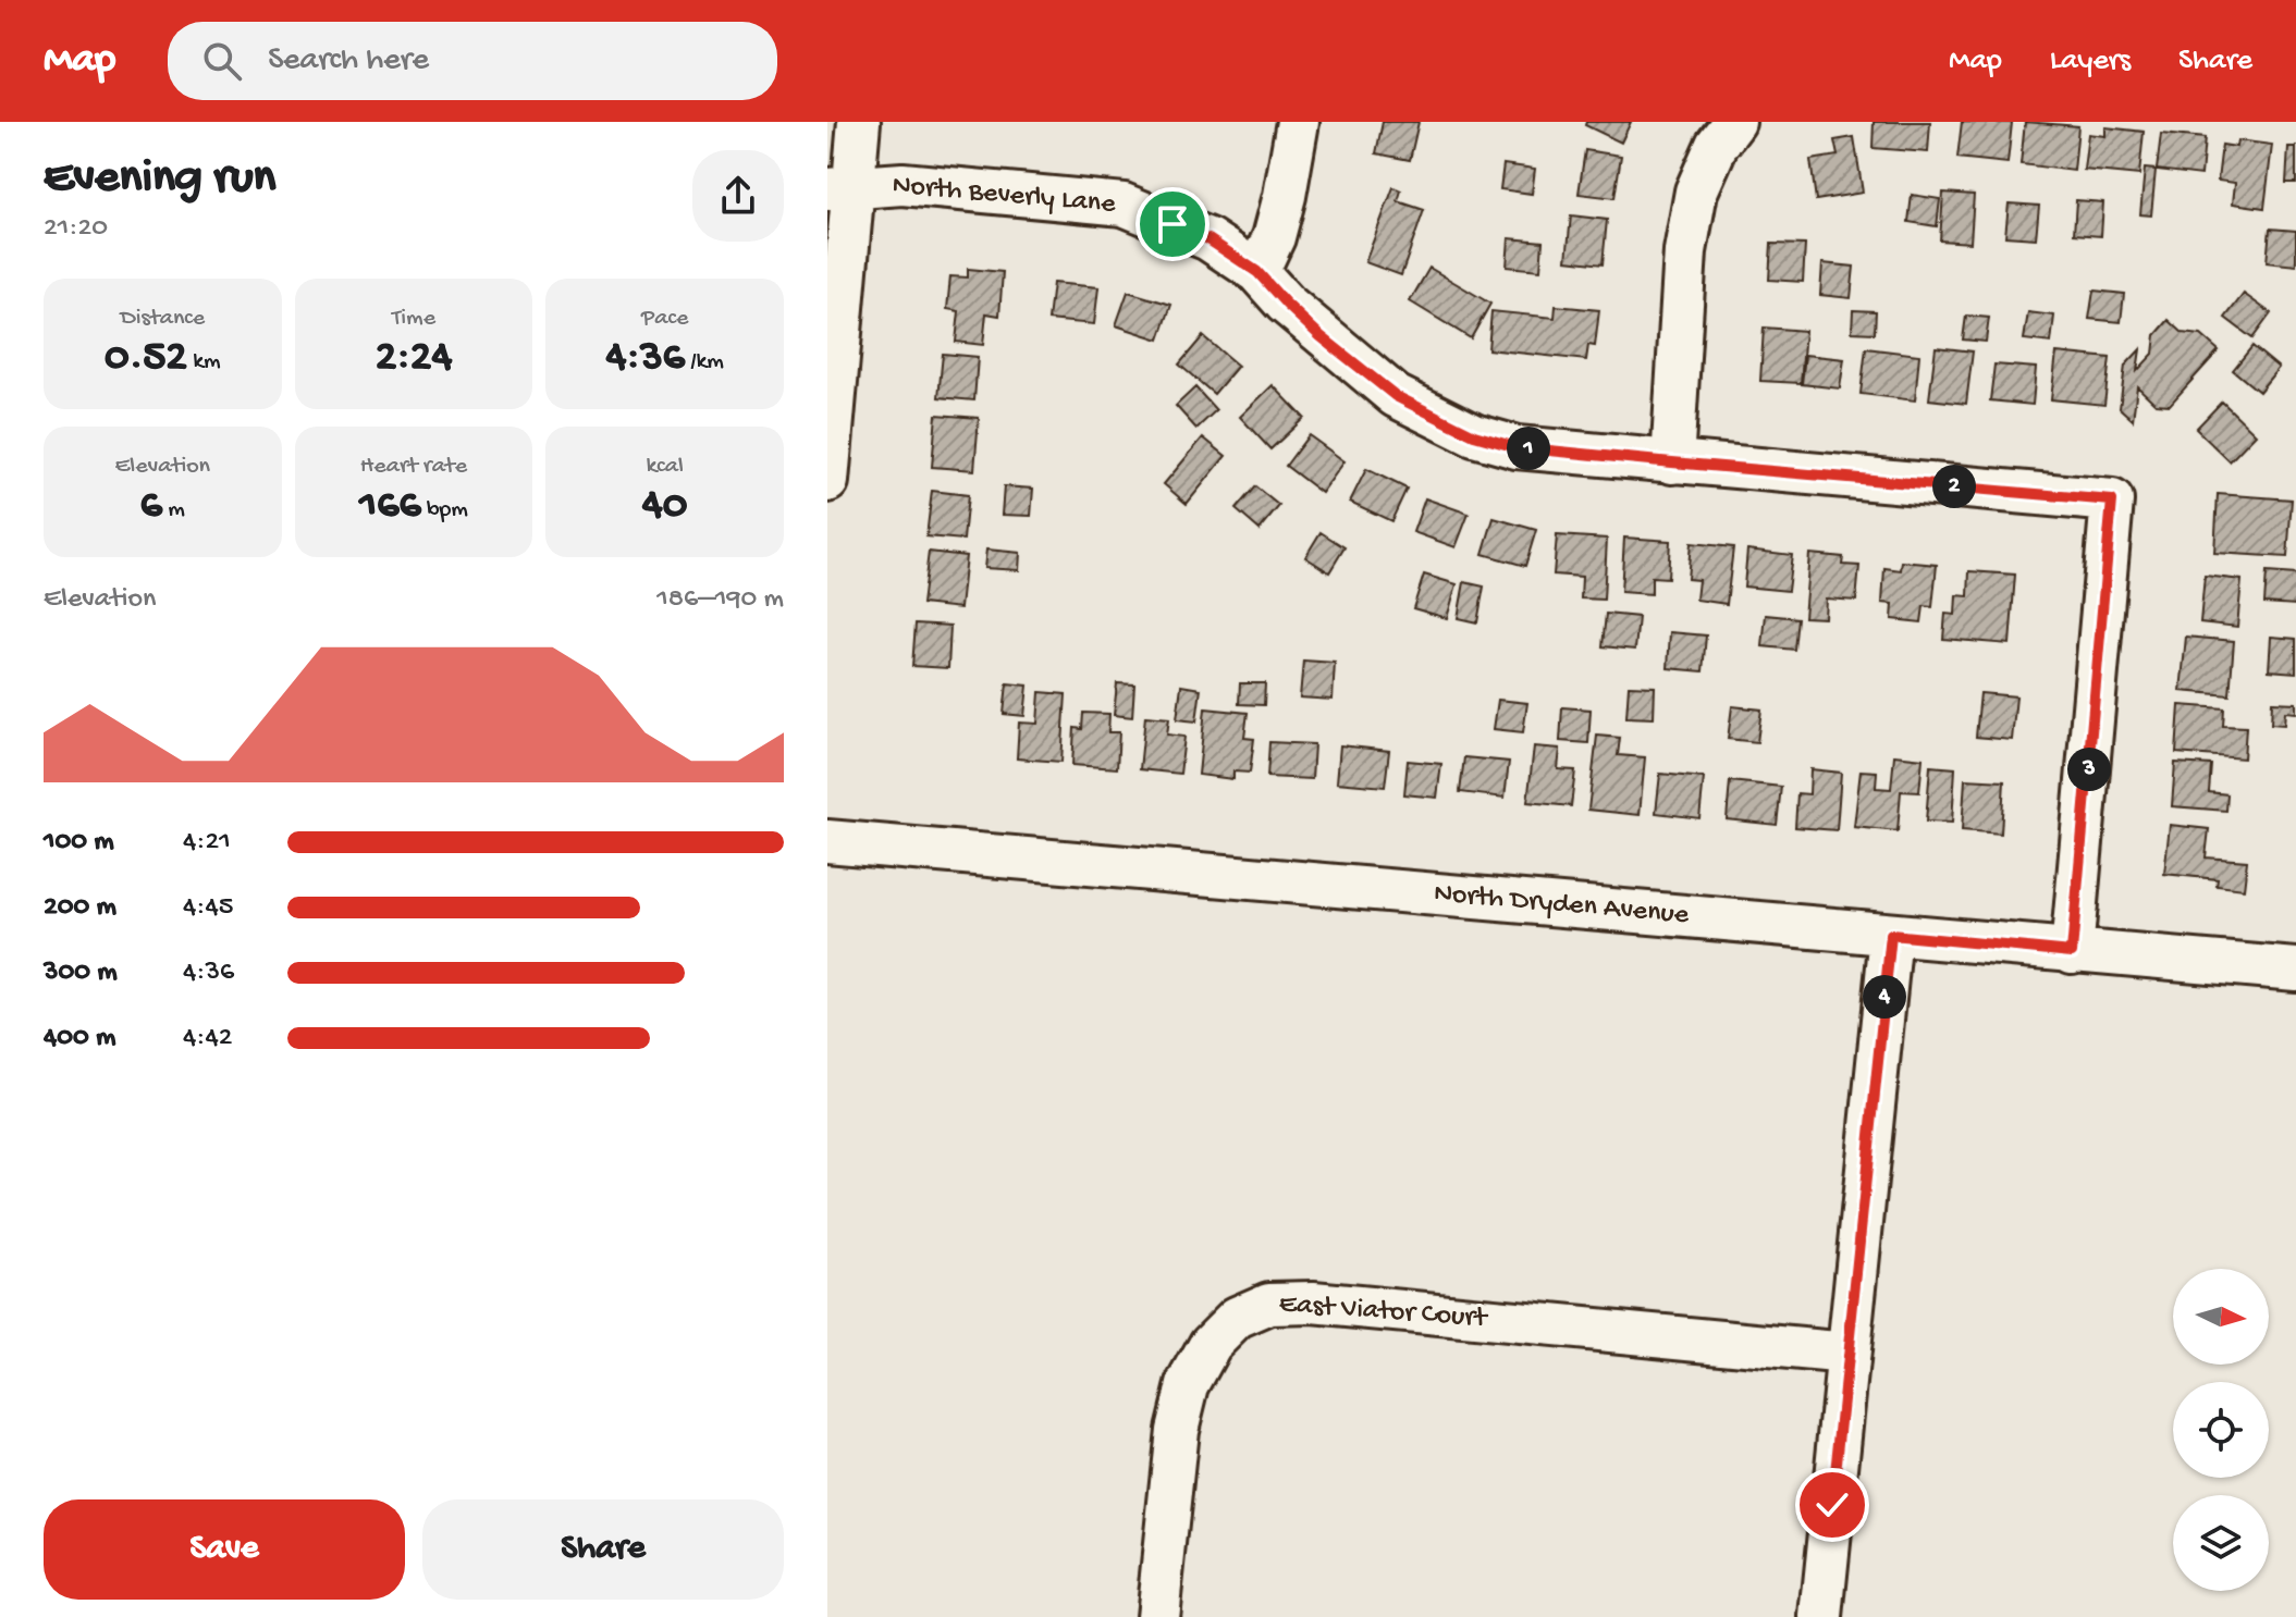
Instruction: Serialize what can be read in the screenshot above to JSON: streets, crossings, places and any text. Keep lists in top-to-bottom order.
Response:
{
  "streets": {
    "street": ["North Beverly Lane", "North Dryden Avenue", "East Viator Court"]
  },
  "crossings": [
    ["North Beverly Lane", "North Dryden Avenue"]
  ],
  "north": "right",
  "page": {
    "header": "Map",
    "search": "Search here",
    "nav": ["Map", "Layers", "Share"],
    "heading": ["Evening run", "21:20"],
    "stats": [
      ["Distance", "0.52 km"],
      ["Time", "2:24"],
      ["Pace", "4:36 /km"],
      ["Elevation", "6 m"],
      ["Heart rate", "166 bpm"],
      ["kcal", "40"]
    ],
    "pins": [
      "1",
      "2",
      "3",
      "4"
    ],
    "chart": ["Elevation", "186–190 m"],
    "list": [
      {
        "name": "100 m",
        "note": "4:21"
      },
      {
        "name": "200 m",
        "note": "4:45"
      },
      {
        "name": "300 m",
        "note": "4:36"
      },
      {
        "name": "400 m",
        "note": "4:42"
      }
    ],
    "buttons": ["Save", "Share"]
  }
}
